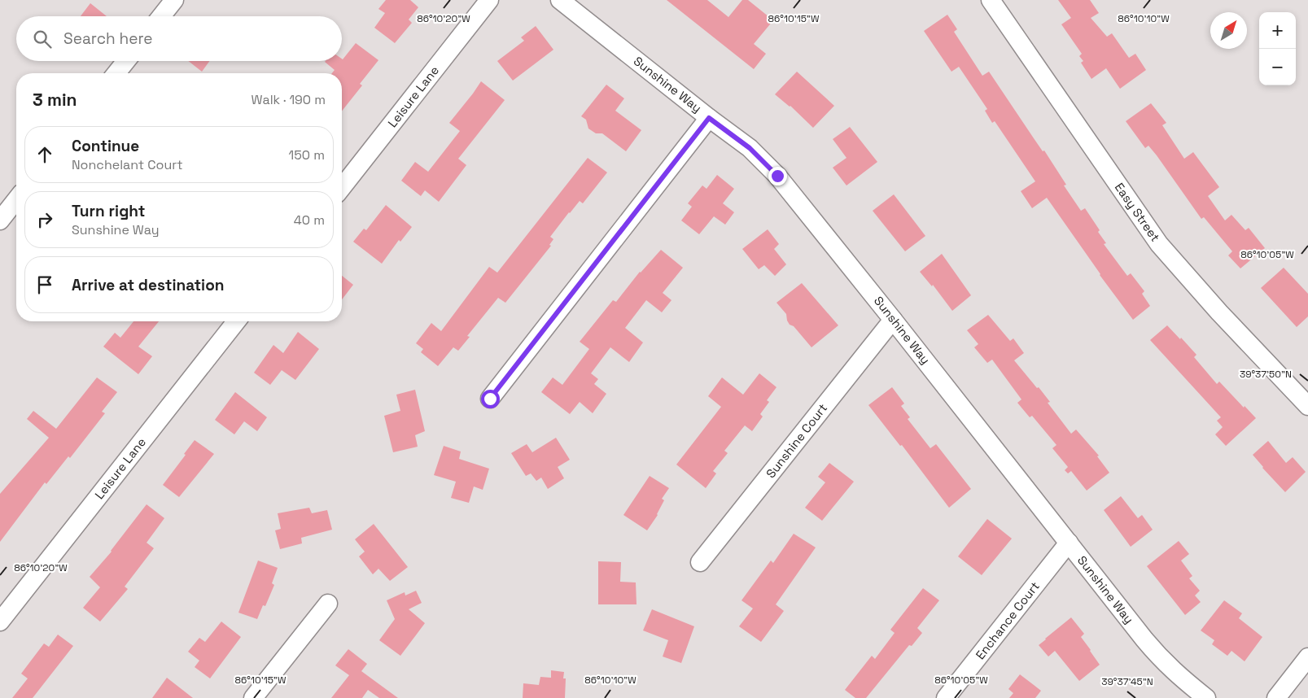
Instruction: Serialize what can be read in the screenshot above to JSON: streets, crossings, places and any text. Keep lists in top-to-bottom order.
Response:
{
  "streets": {
    "street": [
      "Sunshine Way",
      "Leisure Lane",
      "Easy Street",
      "Sunshine Court",
      "Enchance Court"
    ]
  },
  "crossings": [
    ["Sunshine Way", "Sunshine Court"],
    ["Sunshine Way", "Enchance Court"]
  ],
  "north": "top right",
  "page": {
    "map_buttons": ["+", "−"],
    "search": "Search here",
    "heading": ["3 min", "Walk · 190 m"],
    "list": [
      ["Continue", "Nonchelant Court", "150 m"],
      ["Turn right", "Sunshine Way", "40 m"],
      "Arrive at destination"
    ]
  },
  "coordinates": [
    "86°10'20\"W",
    "86°10'15\"W",
    "86°10'10\"W",
    "86°10'05\"W",
    "39°37'50\"N",
    "39°37'45\"N"
  ]
}
